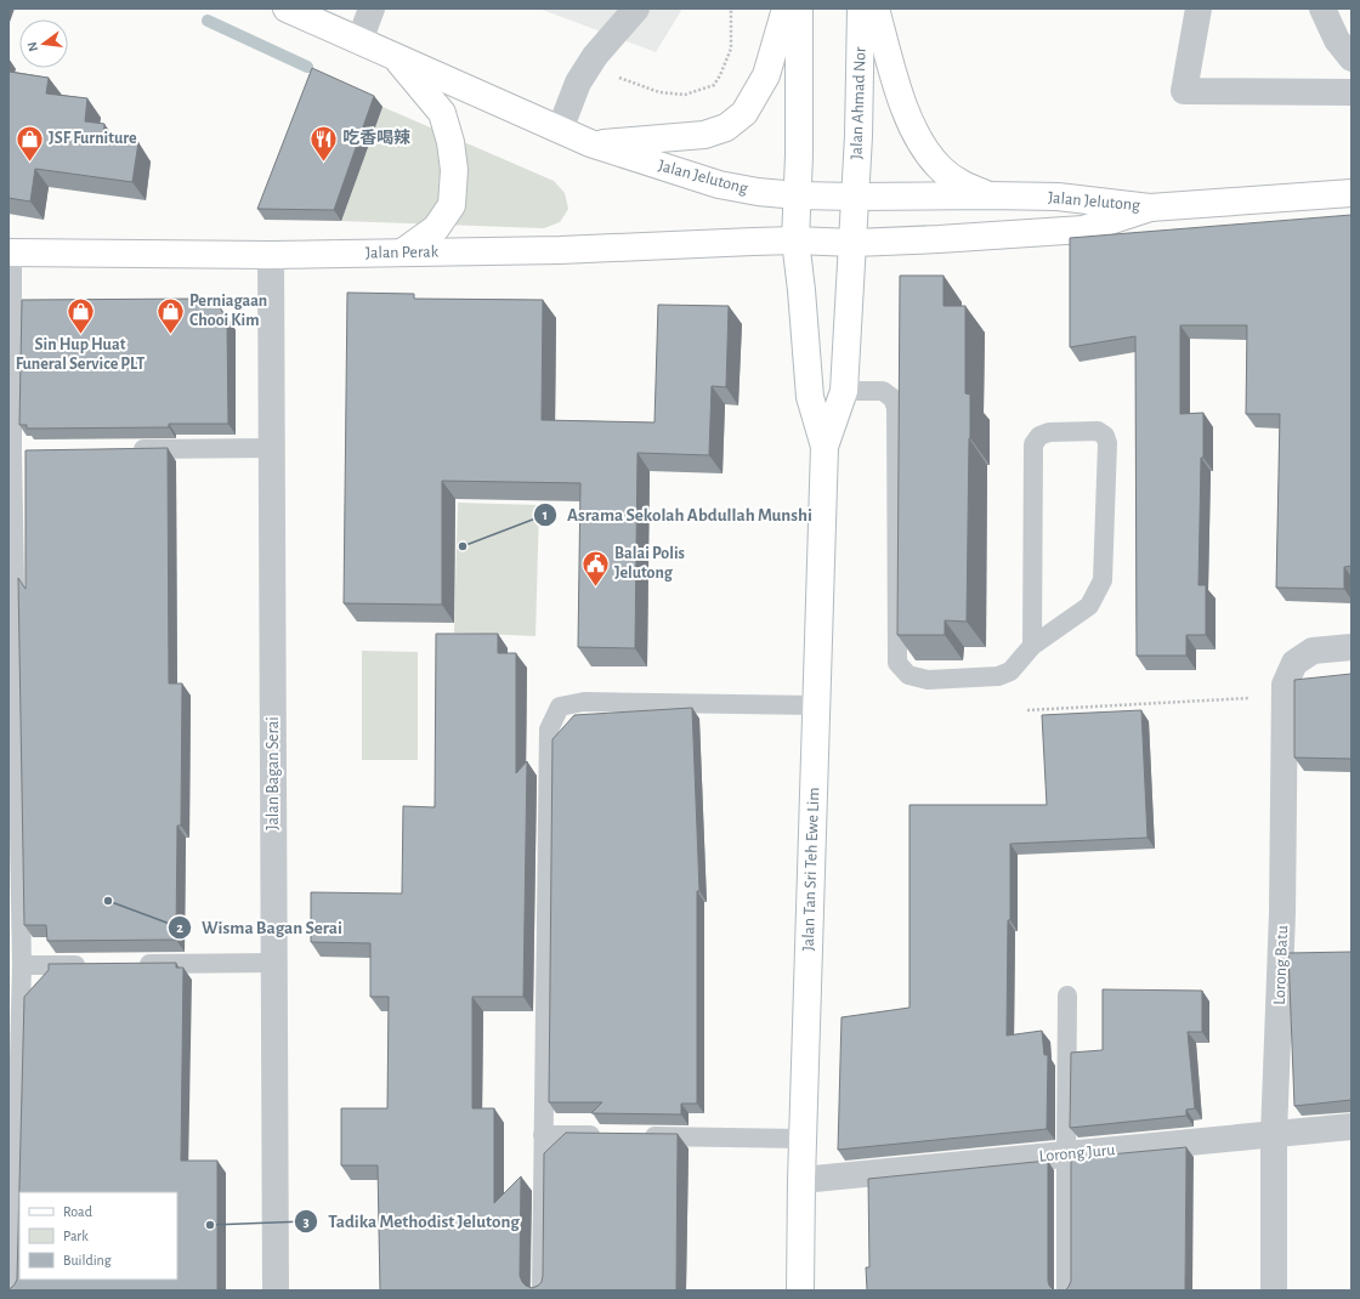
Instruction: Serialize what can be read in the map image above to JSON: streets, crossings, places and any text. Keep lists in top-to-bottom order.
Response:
{
  "streets": {
    "main road": [
      "Jalan Ahmad Nor",
      "Jalan Jelutong",
      "Jalan Perak",
      "Jalan Tan Sri Teh Ewe Lim"
    ],
    "street": ["Jalan Bagan Serai", "Lorong Batu", "Lorong Juru"]
  },
  "crossings": [
    ["Jalan Ahmad Nor", "Jalan Jelutong"],
    ["Jalan Ahmad Nor", "Jalan Tan Sri Teh Ewe Lim"],
    ["Jalan Jelutong", "Jalan Perak"],
    ["Jalan Jelutong", "Jalan Tan Sri Teh Ewe Lim"],
    ["Jalan Perak", "Jalan Bagan Serai"],
    ["Jalan Perak", "Jalan Tan Sri Teh Ewe Lim"],
    ["Jalan Tan Sri Teh Ewe Lim", "Lorong Juru"],
    ["Lorong Batu", "Lorong Juru"]
  ],
  "places": {
    "shop": ["JSF Furniture", "Sin Hup Huat Funeral Service PLT", "Perniagaan Chooi Kim"],
    "restaurant": ["吃香喝辣"],
    "other": ["Asrama Sekolah Abdullah Munshi", "Wisma Bagan Serai", "Tadika Methodist Jelutong"],
    "public building": ["Balai Polis Jelutong"]
  },
  "legend": ["Road", "Park", "Building"],
  "north": "left"
}
